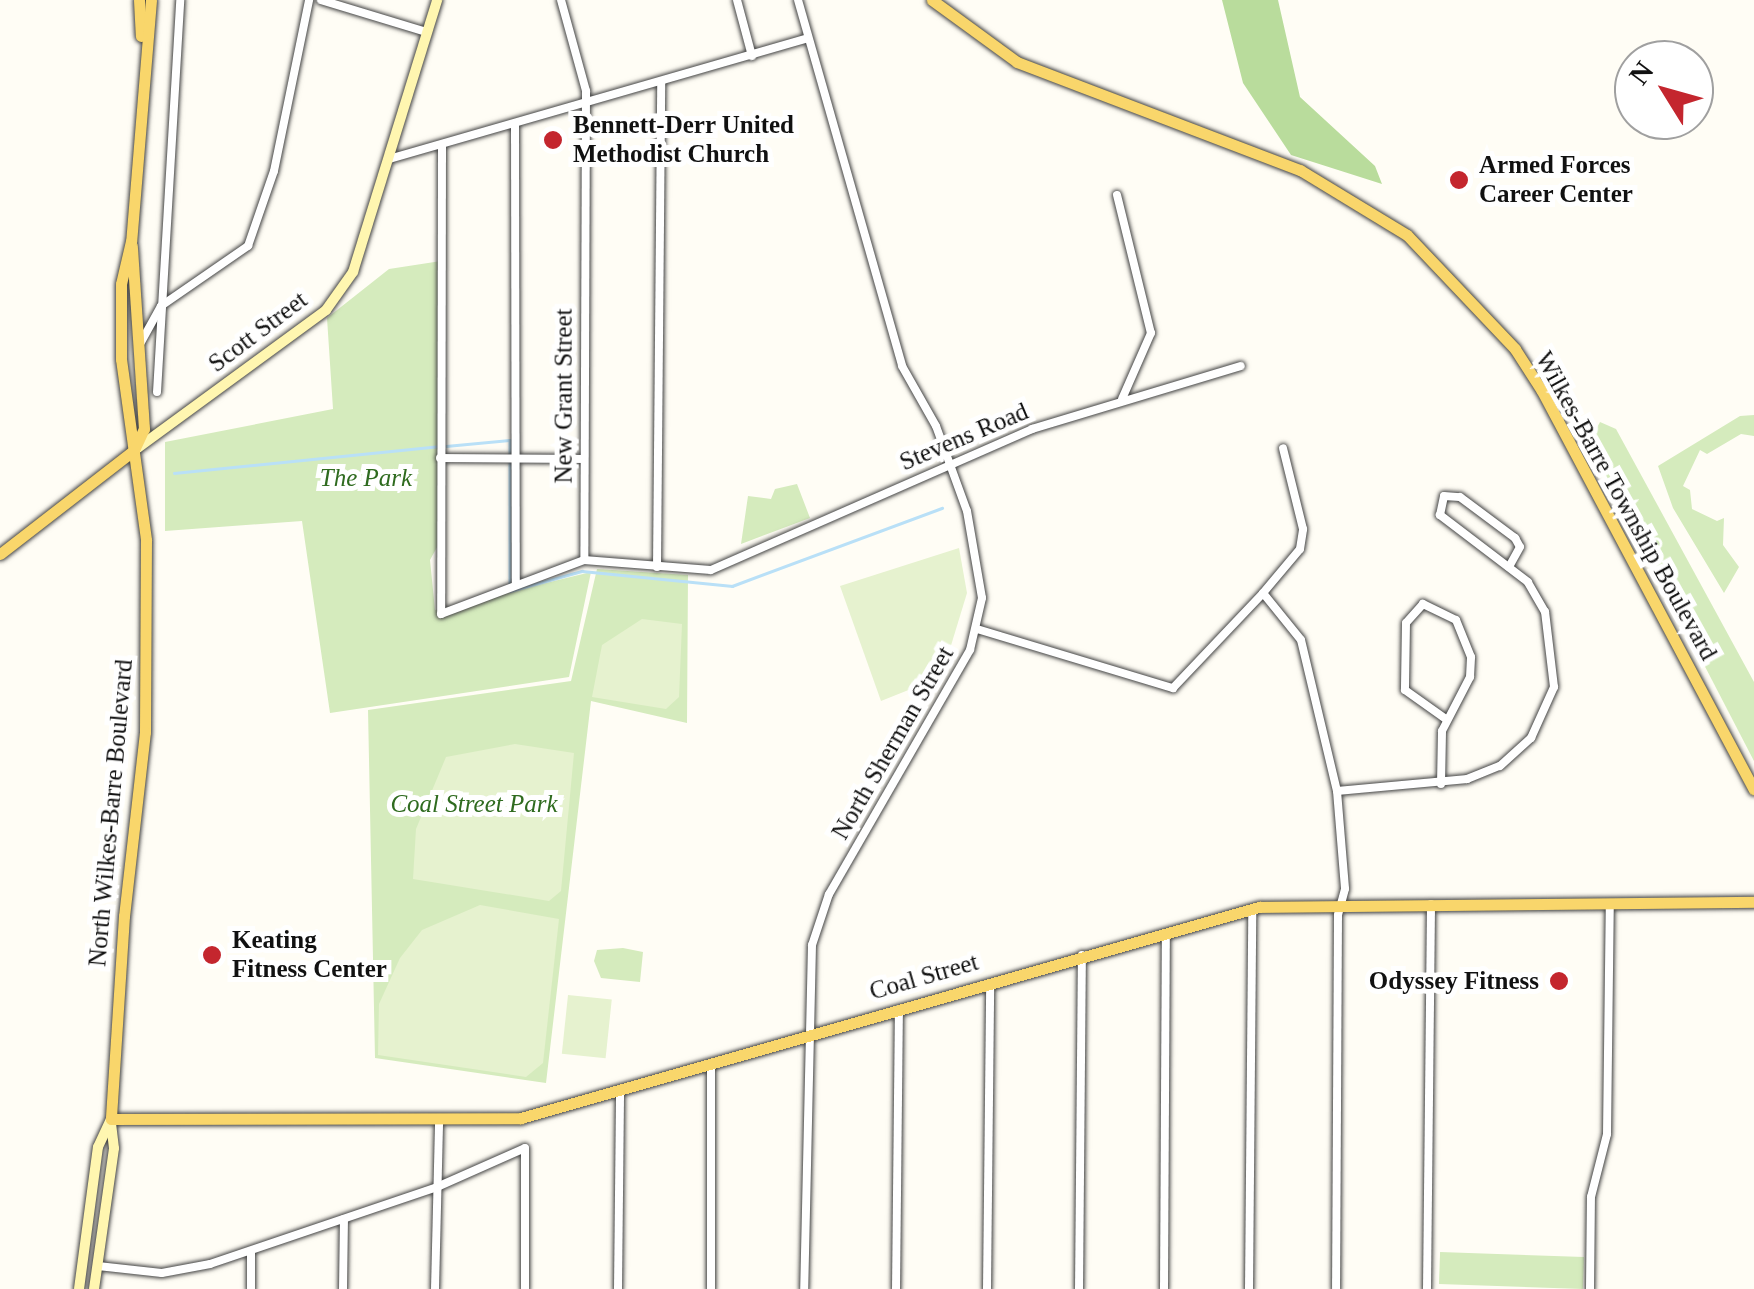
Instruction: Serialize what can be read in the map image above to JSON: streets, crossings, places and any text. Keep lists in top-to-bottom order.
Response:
{
  "streets": {
    "main road": [
      "Scott Street",
      "Wilkes-Barre Township Boulevard",
      "North Wilkes-Barre Boulevard",
      "Coal Street"
    ],
    "street": ["New Grant Street", "Stevens Road", "North Sherman Street"]
  },
  "crossings": [
    ["Scott Street", "North Wilkes-Barre Boulevard"],
    ["Stevens Road", "North Sherman Street"],
    ["North Sherman Street", "Coal Street"],
    ["North Wilkes-Barre Boulevard", "Coal Street"]
  ],
  "parks": ["The Park", "Coal Street Park"],
  "places": [
    "Bennett-Derr United Methodist Church",
    "Armed Forces Career Center",
    "Keating Fitness Center",
    "Odyssey Fitness"
  ],
  "north": "top left"
}
